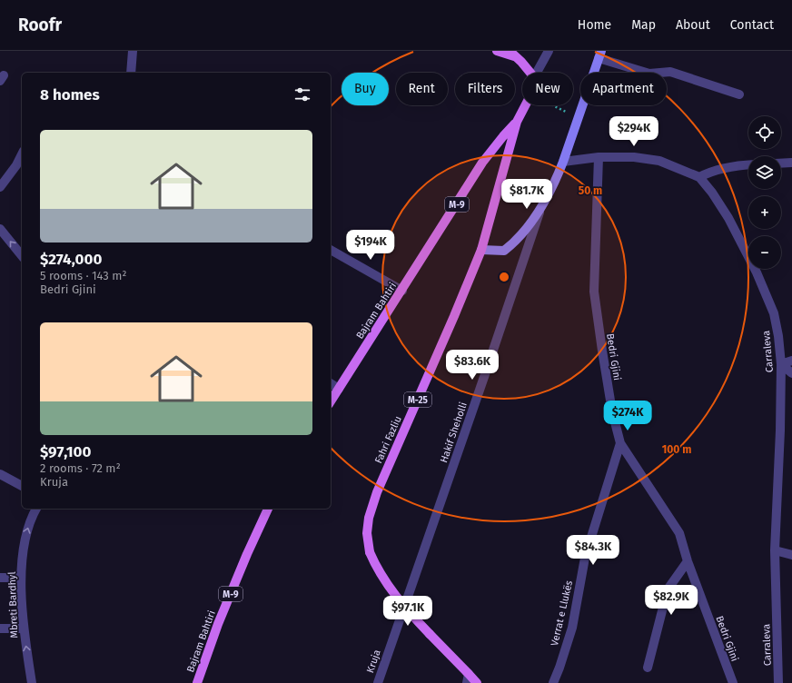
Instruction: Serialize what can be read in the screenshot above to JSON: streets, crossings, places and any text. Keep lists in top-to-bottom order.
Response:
{
  "streets": {
    "main road": [
      "M-9",
      "Bajram Bahtiri",
      "M-25",
      "Fahri Fazliu"
    ],
    "street": [
      "Carraleva",
      "Bedri Gjini",
      "Hakif Sheholli",
      "Mbreti Bardhyl",
      "Verrat e Llukës",
      "Kruja"
    ]
  },
  "crossings": [
    ["Bajram Bahtiri", "Fahri Fazliu"],
    ["Carraleva", "Bedri Gjini"],
    ["Bedri Gjini", "Verrat e Llukës"],
    ["Hakif Sheholli", "Kruja"]
  ],
  "one_way": ["Mbreti Bardhyl"],
  "page": {
    "header": "Roofr",
    "nav": [
      "Home",
      "Map",
      "About",
      "Contact"
    ],
    "chip": [
      "Buy",
      "Rent",
      "Filters",
      "New",
      "Apartment"
    ],
    "heading": "8 homes",
    "map_buttons": ["+", "−"],
    "price": [
      "$294K",
      "$81.7K",
      "$194K",
      "$83.6K",
      "$274K",
      "$84.3K",
      "$82.9K",
      "$97.1K"
    ],
    "list": [
      {
        "name": "$274,000",
        "note": "5 rooms · 143 m² · Bedri Gjini"
      },
      {
        "name": "$97,100",
        "note": "2 rooms · 72 m² · Kruja"
      }
    ]
  },
  "rings": ["50 m", "100 m"]
}
